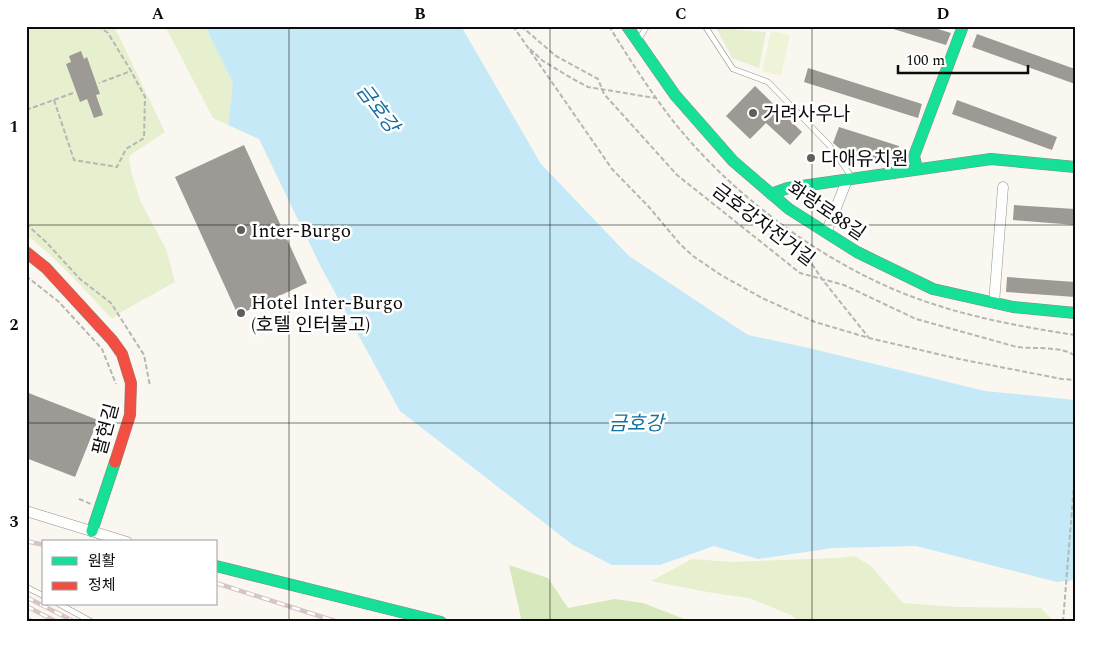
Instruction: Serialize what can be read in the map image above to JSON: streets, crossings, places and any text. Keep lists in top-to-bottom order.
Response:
{
  "streets": {
    "street": ["화랑로88길", "팔현길"],
    "path": ["금호강자전거길"]
  },
  "water": ["금호강"],
  "places": [
    "거려사우나",
    "다애유치원",
    "Inter-Burgo",
    "Hotel Inter-Burgo (호텔 인터불고)"
  ],
  "legend": ["원활", "정체"],
  "scale_bar": "100 m",
  "grid": {
    "columns": [
      "A",
      "B",
      "C",
      "D"
    ],
    "rows": ["1", "2", "3"]
  }
}
